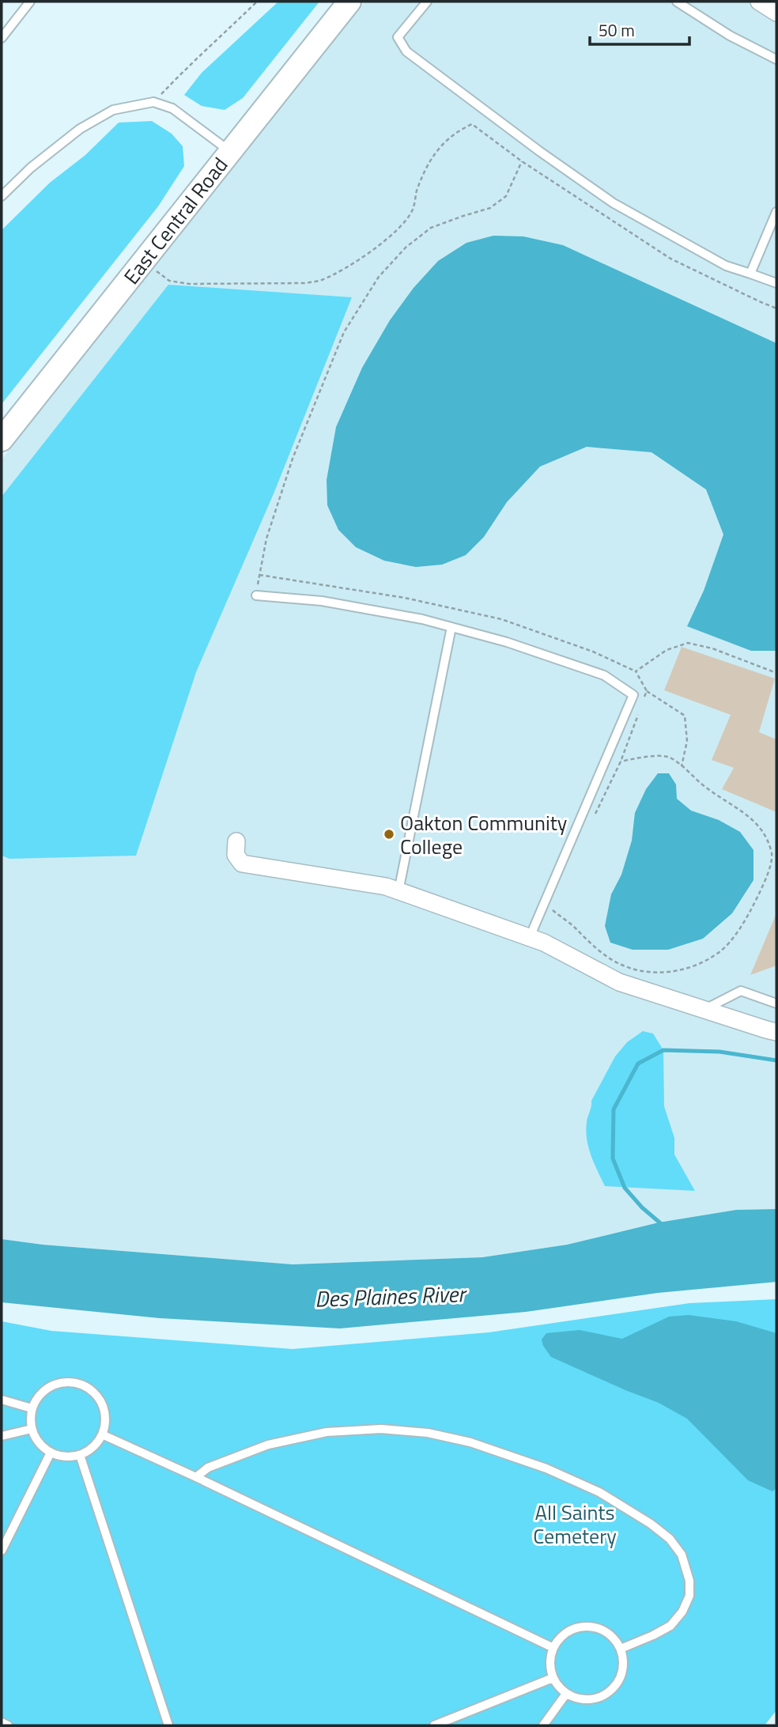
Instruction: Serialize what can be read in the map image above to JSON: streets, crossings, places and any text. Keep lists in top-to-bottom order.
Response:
{
  "streets": {
    "main road": ["East Central Road"]
  },
  "water": ["Des Plaines River"],
  "parks": ["All Saints Cemetery"],
  "places": ["Oakton Community College"],
  "scale_bar": "50 m"
}
